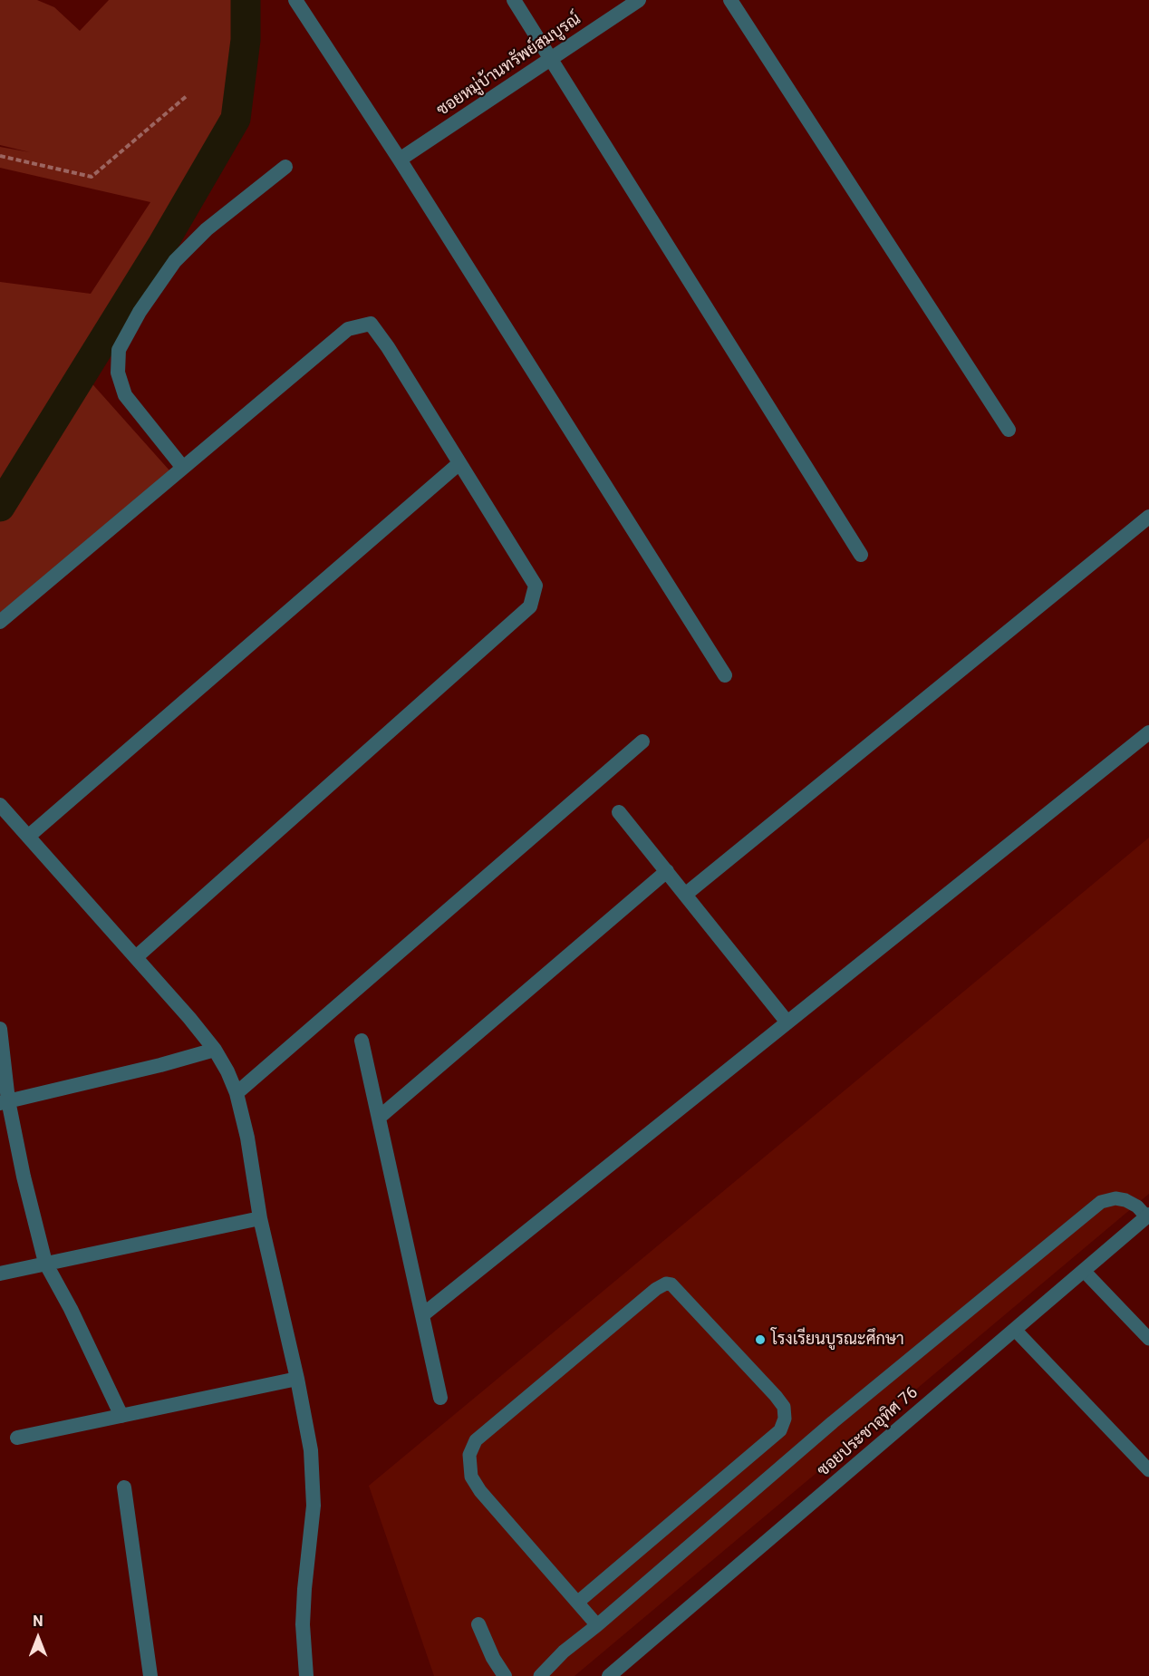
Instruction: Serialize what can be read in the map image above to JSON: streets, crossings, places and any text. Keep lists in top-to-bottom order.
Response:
{
  "streets": {
    "street": ["ซอยหมู่บ้านทรัพย์สมบูรณ์", "ซอยประชาอุทิศ 76"]
  },
  "places": ["โรงเรียนบูรณะศึกษา"],
  "north": "top"
}
